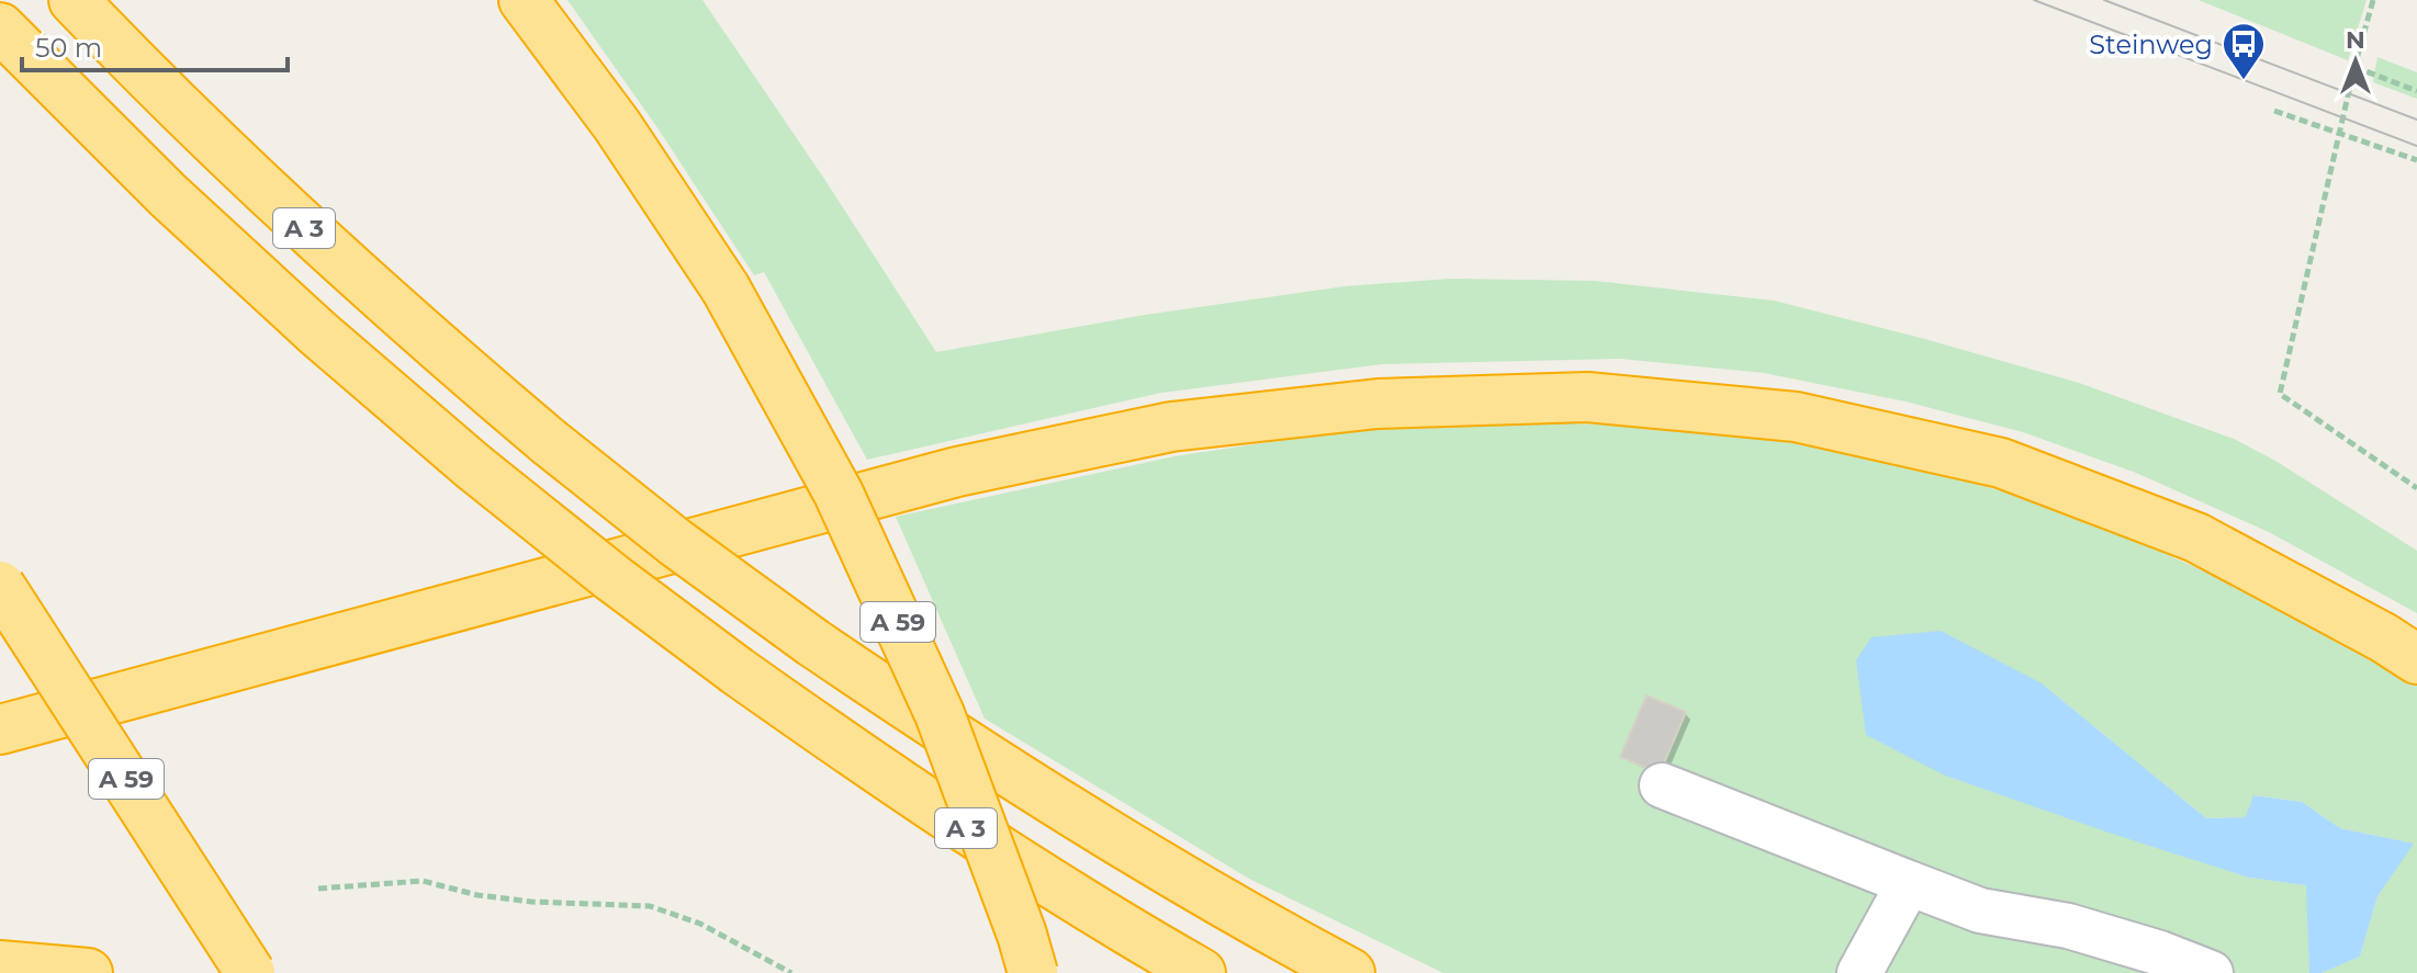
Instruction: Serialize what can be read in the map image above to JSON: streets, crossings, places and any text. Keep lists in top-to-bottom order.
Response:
{
  "streets": {
    "highway": ["A 3", "A 59"]
  },
  "places": {
    "bus stop": ["Steinweg"]
  },
  "scale_bar": "50 m",
  "north": "top"
}
